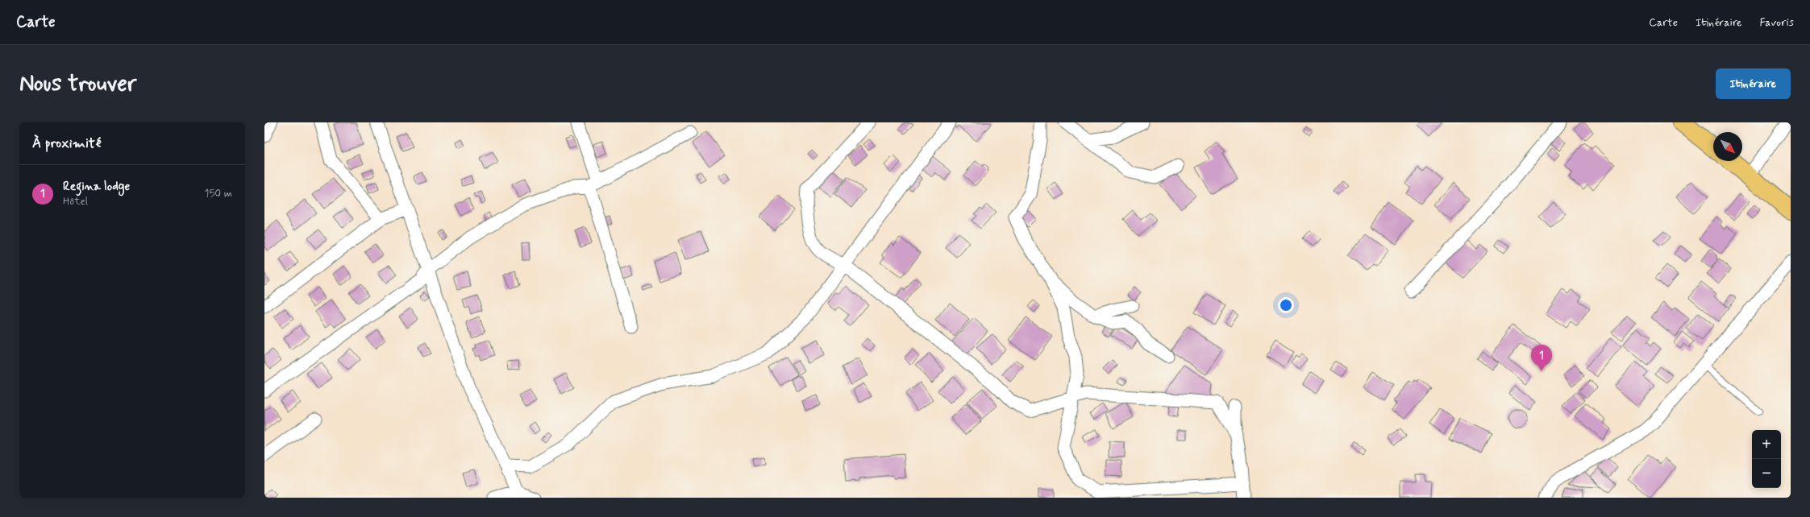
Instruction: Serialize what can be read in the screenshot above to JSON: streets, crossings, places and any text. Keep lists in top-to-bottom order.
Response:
{
  "north": "bottom right",
  "page": {
    "header": "Carte",
    "nav": ["Carte", "Itinéraire", "Favoris"],
    "buttons": "Itinéraire",
    "title": "Nous trouver",
    "heading": "À proximité",
    "list": [
      {
        "mark": "1",
        "name": "Regina lodge",
        "note": "Hôtel",
        "value": "150 m"
      }
    ],
    "pins": "1",
    "map_buttons": ["+", "−"]
  }
}
